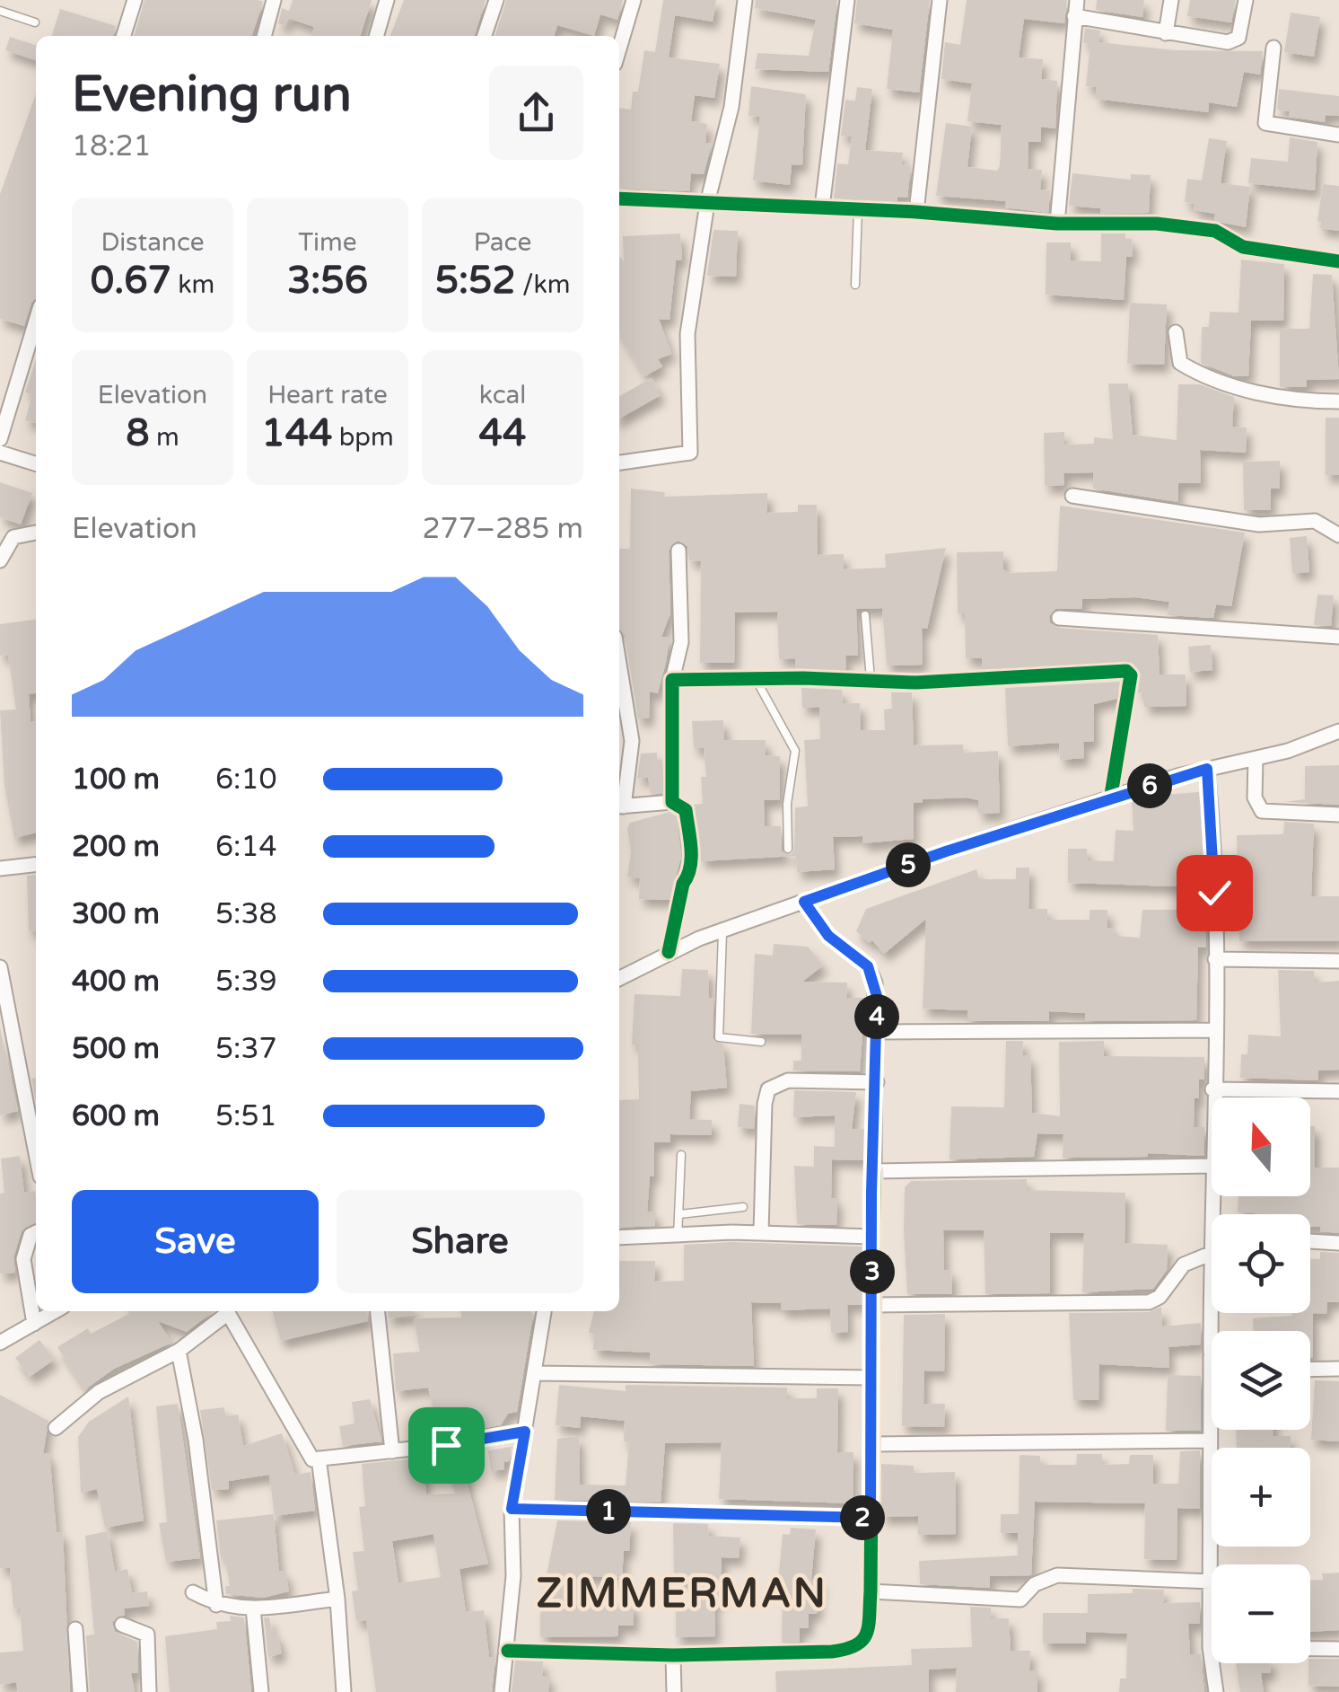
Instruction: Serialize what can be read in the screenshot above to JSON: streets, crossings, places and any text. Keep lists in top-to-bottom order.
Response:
{
  "districts": ["ZIMMERMAN"],
  "north": "top",
  "page": {
    "heading": ["Evening run", "18:21"],
    "stats": [
      ["Distance", "0.67 km"],
      ["Time", "3:56"],
      ["Pace", "5:52 /km"],
      ["Elevation", "8 m"],
      ["Heart rate", "144 bpm"],
      ["kcal", "44"]
    ],
    "chart": ["Elevation", "277–285 m"],
    "list": [
      {
        "name": "100 m",
        "note": "6:10"
      },
      {
        "name": "200 m",
        "note": "6:14"
      },
      {
        "name": "300 m",
        "note": "5:38"
      },
      {
        "name": "400 m",
        "note": "5:39"
      },
      {
        "name": "500 m",
        "note": "5:37"
      },
      {
        "name": "600 m",
        "note": "5:51"
      }
    ],
    "pins": [
      "6",
      "5",
      "4",
      "3",
      "1",
      "2"
    ],
    "map_buttons": ["+", "−"],
    "buttons": ["Save", "Share"]
  }
}
